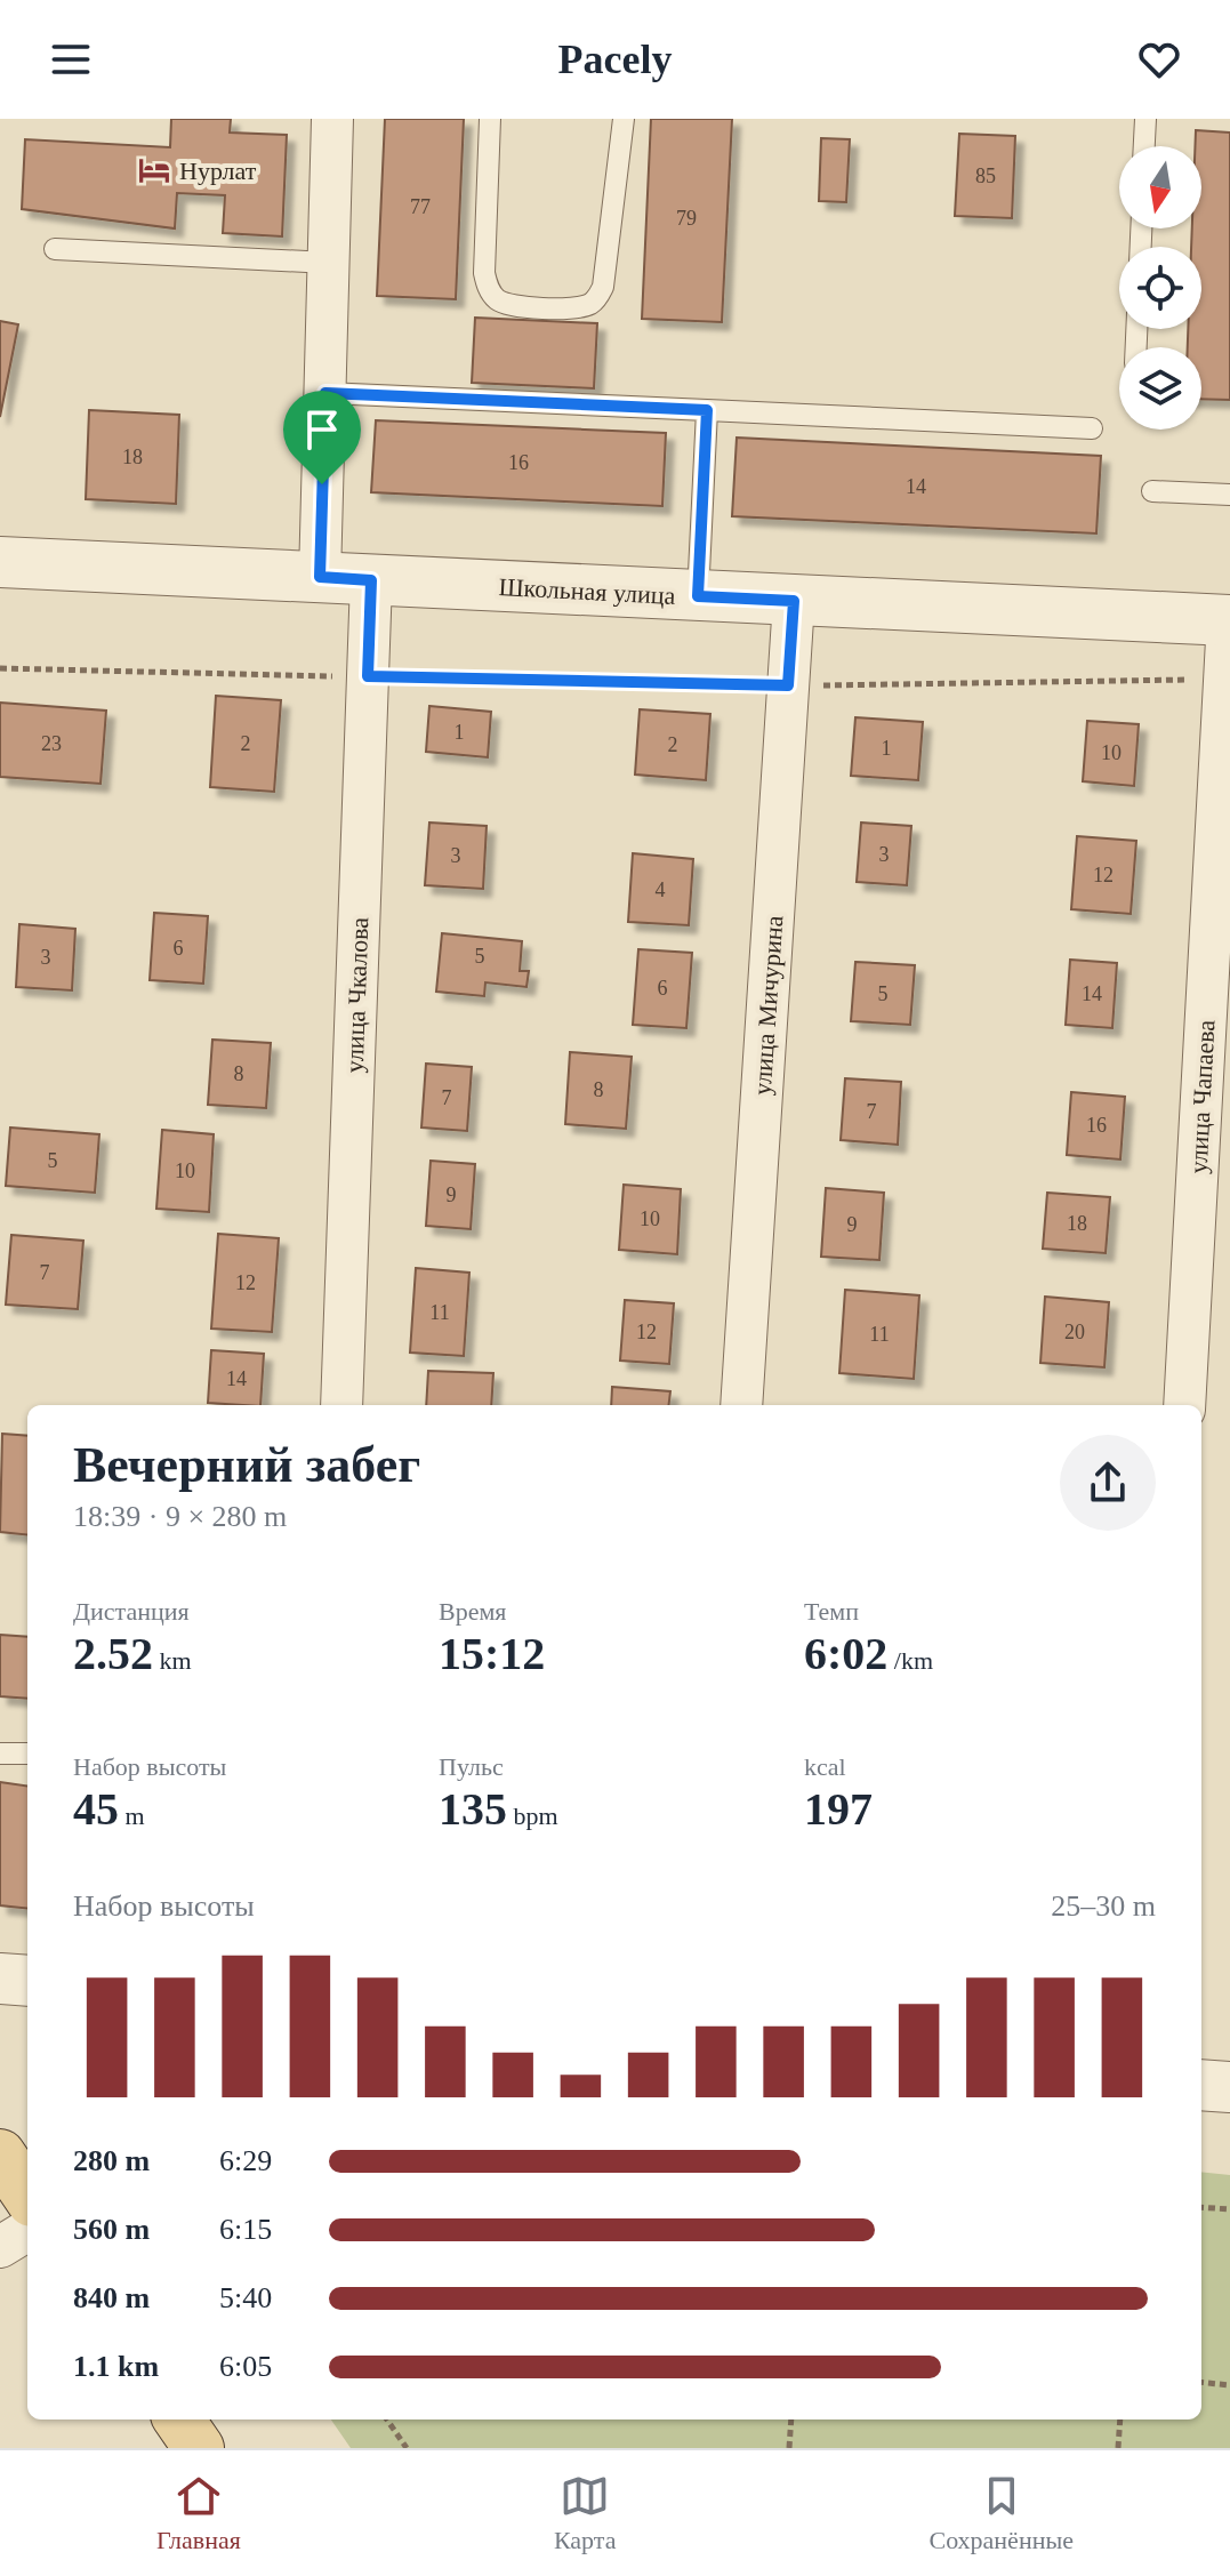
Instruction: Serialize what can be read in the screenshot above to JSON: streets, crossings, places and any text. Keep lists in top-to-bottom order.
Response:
{
  "streets": {
    "street": [
      "Школьная улица",
      "улица Чкалова",
      "улица Мичурина",
      "улица Чапаева"
    ]
  },
  "crossings": [
    ["Школьная улица", "улица Чкалова"],
    ["Школьная улица", "улица Мичурина"],
    ["Школьная улица", "улица Чапаева"]
  ],
  "places": {
    "hotel": ["Нурлат"]
  },
  "house_numbers": [
    "85",
    "77",
    "79",
    "18",
    "16",
    "14",
    "1",
    "23",
    "2",
    "2",
    "1",
    "10",
    "3",
    "3",
    "12",
    "4",
    "6",
    "5",
    "3",
    "6",
    "5",
    "14",
    "8",
    "8",
    "7",
    "7",
    "16",
    "5",
    "10",
    "9",
    "10",
    "18",
    "9",
    "7",
    "12",
    "11",
    "12",
    "20",
    "11",
    "14"
  ],
  "north": "bottom",
  "page": {
    "header": "Pacely",
    "heading": ["Вечерний забег", "18:39 · 9 × 280 m"],
    "stats": [
      ["Дистанция", "2.52 km"],
      ["Время", "15:12"],
      ["Темп", "6:02 /km"],
      ["Набор высоты", "45 m"],
      ["Пульс", "135 bpm"],
      ["kcal", "197"]
    ],
    "chart": ["Набор высоты", "25–30 m"],
    "list": [
      {
        "name": "280 m",
        "note": "6:29"
      },
      {
        "name": "560 m",
        "note": "6:15"
      },
      {
        "name": "840 m",
        "note": "5:40"
      },
      {
        "name": "1.1 km",
        "note": "6:05"
      }
    ],
    "tabs": ["Главная", "Карта", "Сохранённые"]
  }
}
